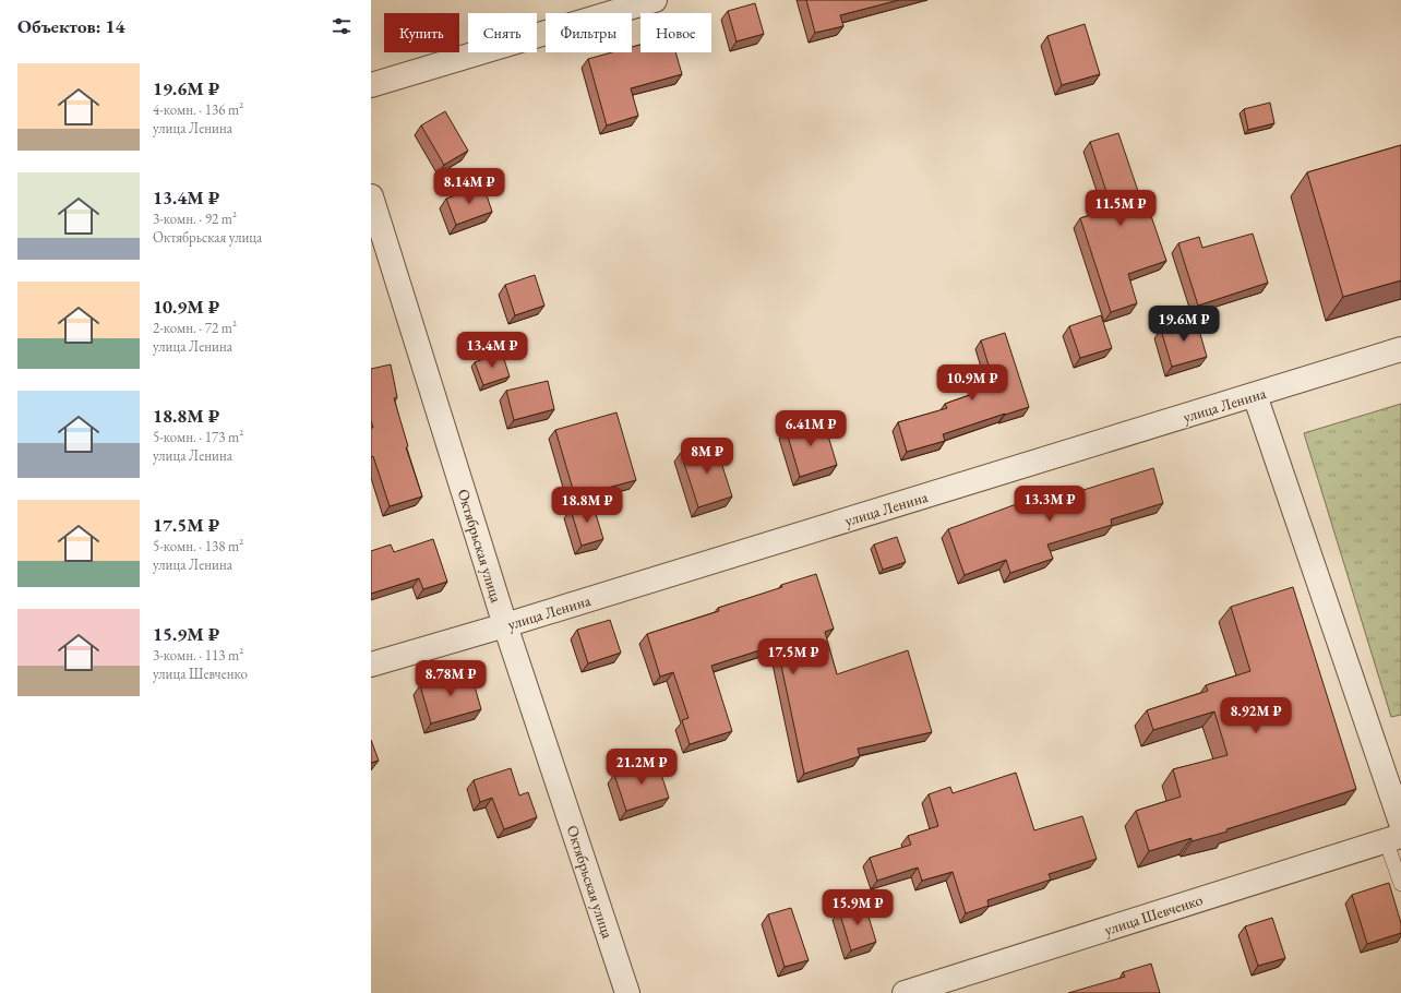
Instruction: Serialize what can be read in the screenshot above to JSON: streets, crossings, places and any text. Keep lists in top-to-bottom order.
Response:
{
  "streets": {
    "street": ["улица Ленина", "Октябрьская улица", "улица Шевченко"]
  },
  "crossings": [
    ["улица Ленина", "Октябрьская улица"]
  ],
  "page": {
    "heading": "Объектов: 14",
    "chip": [
      "Купить",
      "Снять",
      "Фильтры",
      "Новое"
    ],
    "list": [
      {
        "name": "19.6M ₽",
        "note": "4-комн. · 136 m² · улица Ленина"
      },
      {
        "name": "13.4M ₽",
        "note": "3-комн. · 92 m² · Октябрьская улица"
      },
      {
        "name": "10.9M ₽",
        "note": "2-комн. · 72 m² · улица Ленина"
      },
      {
        "name": "18.8M ₽",
        "note": "5-комн. · 173 m² · улица Ленина"
      },
      {
        "name": "17.5M ₽",
        "note": "5-комн. · 138 m² · улица Ленина"
      },
      {
        "name": "15.9M ₽",
        "note": "3-комн. · 113 m² · улица Шевченко"
      }
    ],
    "price": [
      "8.14M ₽",
      "11.5M ₽",
      "19.6M ₽",
      "13.4M ₽",
      "10.9M ₽",
      "6.41M ₽",
      "8M ₽",
      "13.3M ₽",
      "18.8M ₽",
      "17.5M ₽",
      "8.78M ₽",
      "8.92M ₽",
      "21.2M ₽",
      "15.9M ₽"
    ]
  }
}
